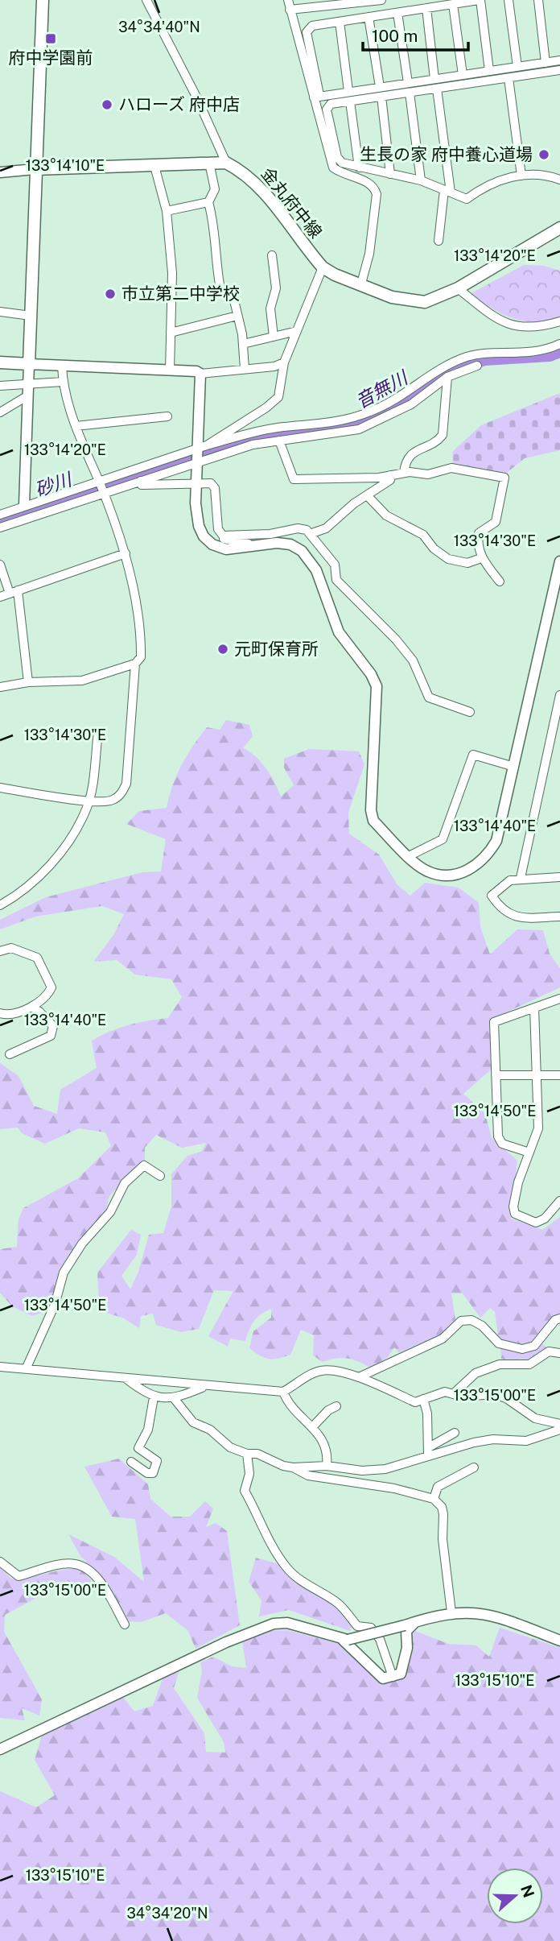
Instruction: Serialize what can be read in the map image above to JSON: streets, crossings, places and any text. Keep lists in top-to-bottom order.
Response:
{
  "streets": {
    "main road": ["金丸府中線"]
  },
  "water": ["音無川", "砂川"],
  "places": {
    "transit": ["府中学園前"],
    "other": [
      "ハローズ 府中店",
      "生長の家 府中養心道場",
      "市立第二中学校",
      "元町保育所"
    ]
  },
  "scale_bar": "100 m",
  "north": "right",
  "coordinates": [
    "34°34'40\"N",
    "133°14'10\"E",
    "133°14'20\"E",
    "133°14'30\"E",
    "133°14'40\"E",
    "133°14'50\"E",
    "133°15'00\"E",
    "133°15'10\"E",
    "34°34'20\"N"
  ]
}
